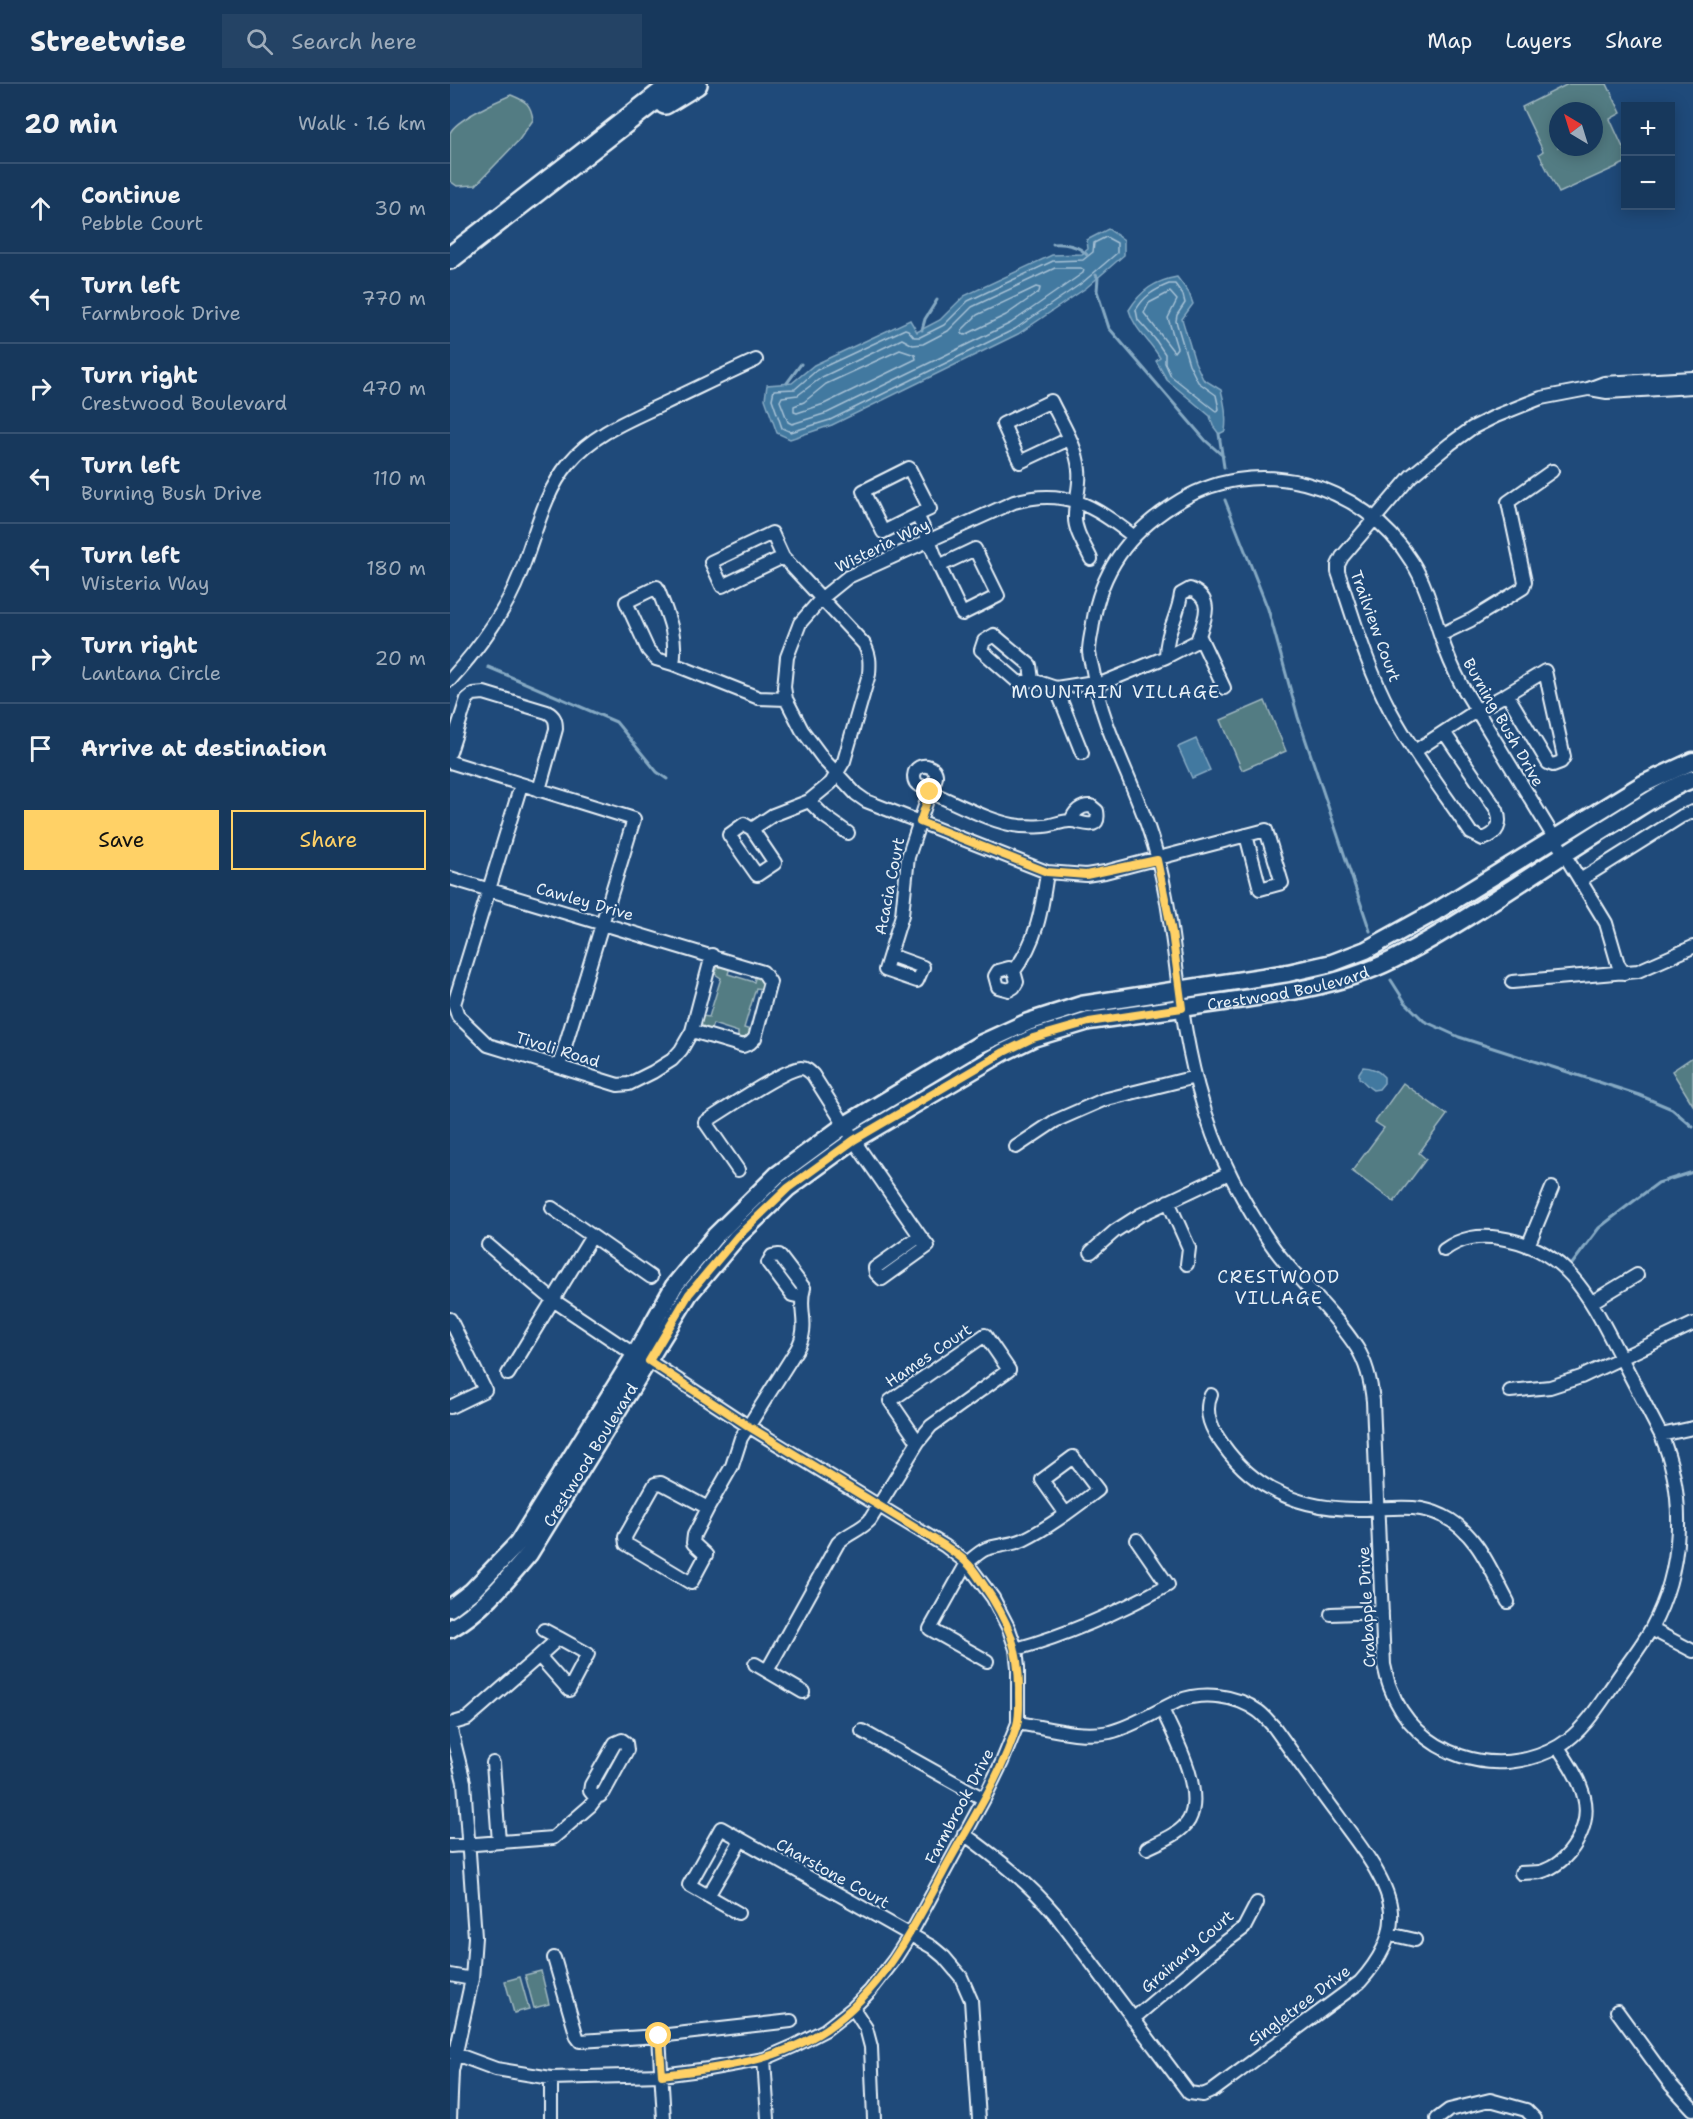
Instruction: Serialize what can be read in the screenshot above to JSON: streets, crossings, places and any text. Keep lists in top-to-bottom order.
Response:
{
  "streets": {
    "main road": ["Crestwood Boulevard"],
    "street": [
      "Wisteria Way",
      "Trailview Court",
      "Burning Bush Drive",
      "Acacia Court",
      "Cawley Drive",
      "Tivoli Road",
      "Hames Court",
      "Crabapple Drive",
      "Farmbrook Drive",
      "Charstone Court",
      "Grainary Court",
      "Singletree Drive"
    ]
  },
  "crossings": [
    ["Wisteria Way", "Burning Bush Drive"],
    ["Wisteria Way", "Acacia Court"],
    ["Trailview Court", "Burning Bush Drive"],
    ["Burning Bush Drive", "Crestwood Boulevard"],
    ["Burning Bush Drive", "Crabapple Drive"],
    ["Cawley Drive", "Tivoli Road"],
    ["Crestwood Boulevard", "Crabapple Drive"],
    ["Crestwood Boulevard", "Farmbrook Drive"],
    ["Hames Court", "Farmbrook Drive"],
    ["Farmbrook Drive", "Charstone Court"],
    ["Farmbrook Drive", "Singletree Drive"],
    ["Grainary Court", "Singletree Drive"]
  ],
  "districts": ["MOUNTAIN VILLAGE", "CRESTWOOD VILLAGE"],
  "north": "top left",
  "page": {
    "header": "Streetwise",
    "search": "Search here",
    "nav": ["Map", "Layers", "Share"],
    "heading": ["20 min", "Walk · 1.6 km"],
    "map_buttons": ["+", "−"],
    "list": [
      ["Continue", "Pebble Court", "30 m"],
      ["Turn left", "Farmbrook Drive", "770 m"],
      ["Turn right", "Crestwood Boulevard", "470 m"],
      ["Turn left", "Burning Bush Drive", "110 m"],
      ["Turn left", "Wisteria Way", "180 m"],
      ["Turn right", "Lantana Circle", "20 m"],
      "Arrive at destination"
    ],
    "buttons": ["Save", "Share"]
  }
}
